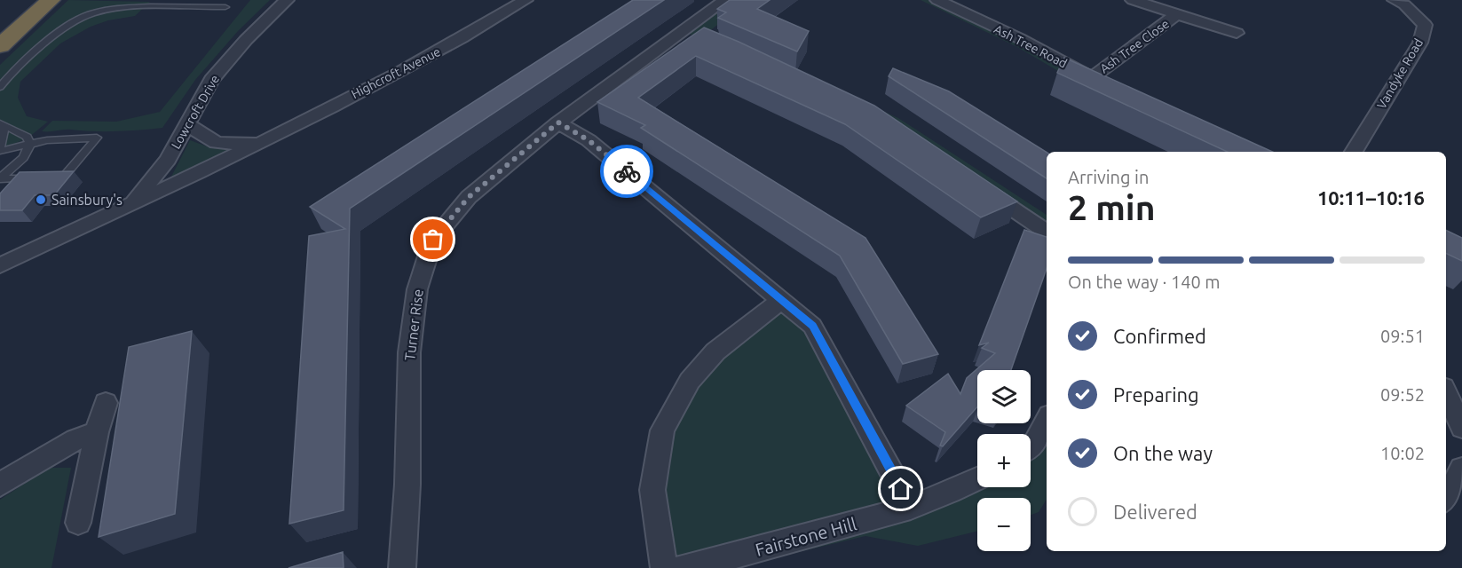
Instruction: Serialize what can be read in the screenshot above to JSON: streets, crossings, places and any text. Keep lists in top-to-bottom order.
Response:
{
  "streets": {
    "street": [
      "Ash Tree Road",
      "Ash Tree Close",
      "Highcroft Avenue",
      "Vandyke Road",
      "Lowcroft Drive",
      "Turner Rise",
      "Fairstone Hill"
    ]
  },
  "crossings": [
    ["Ash Tree Road", "Ash Tree Close"],
    ["Highcroft Avenue", "Lowcroft Drive"]
  ],
  "places": ["Sainsbury's"],
  "page": {
    "heading": ["2 min", "Arriving in", "10:11–10:16"],
    "bar": "On the way · 140 m",
    "list": [
      ["Confirmed", "09:51"],
      ["Preparing", "09:52"],
      ["On the way", "10:02"],
      "Delivered"
    ],
    "map_buttons": ["+", "−"]
  }
}
